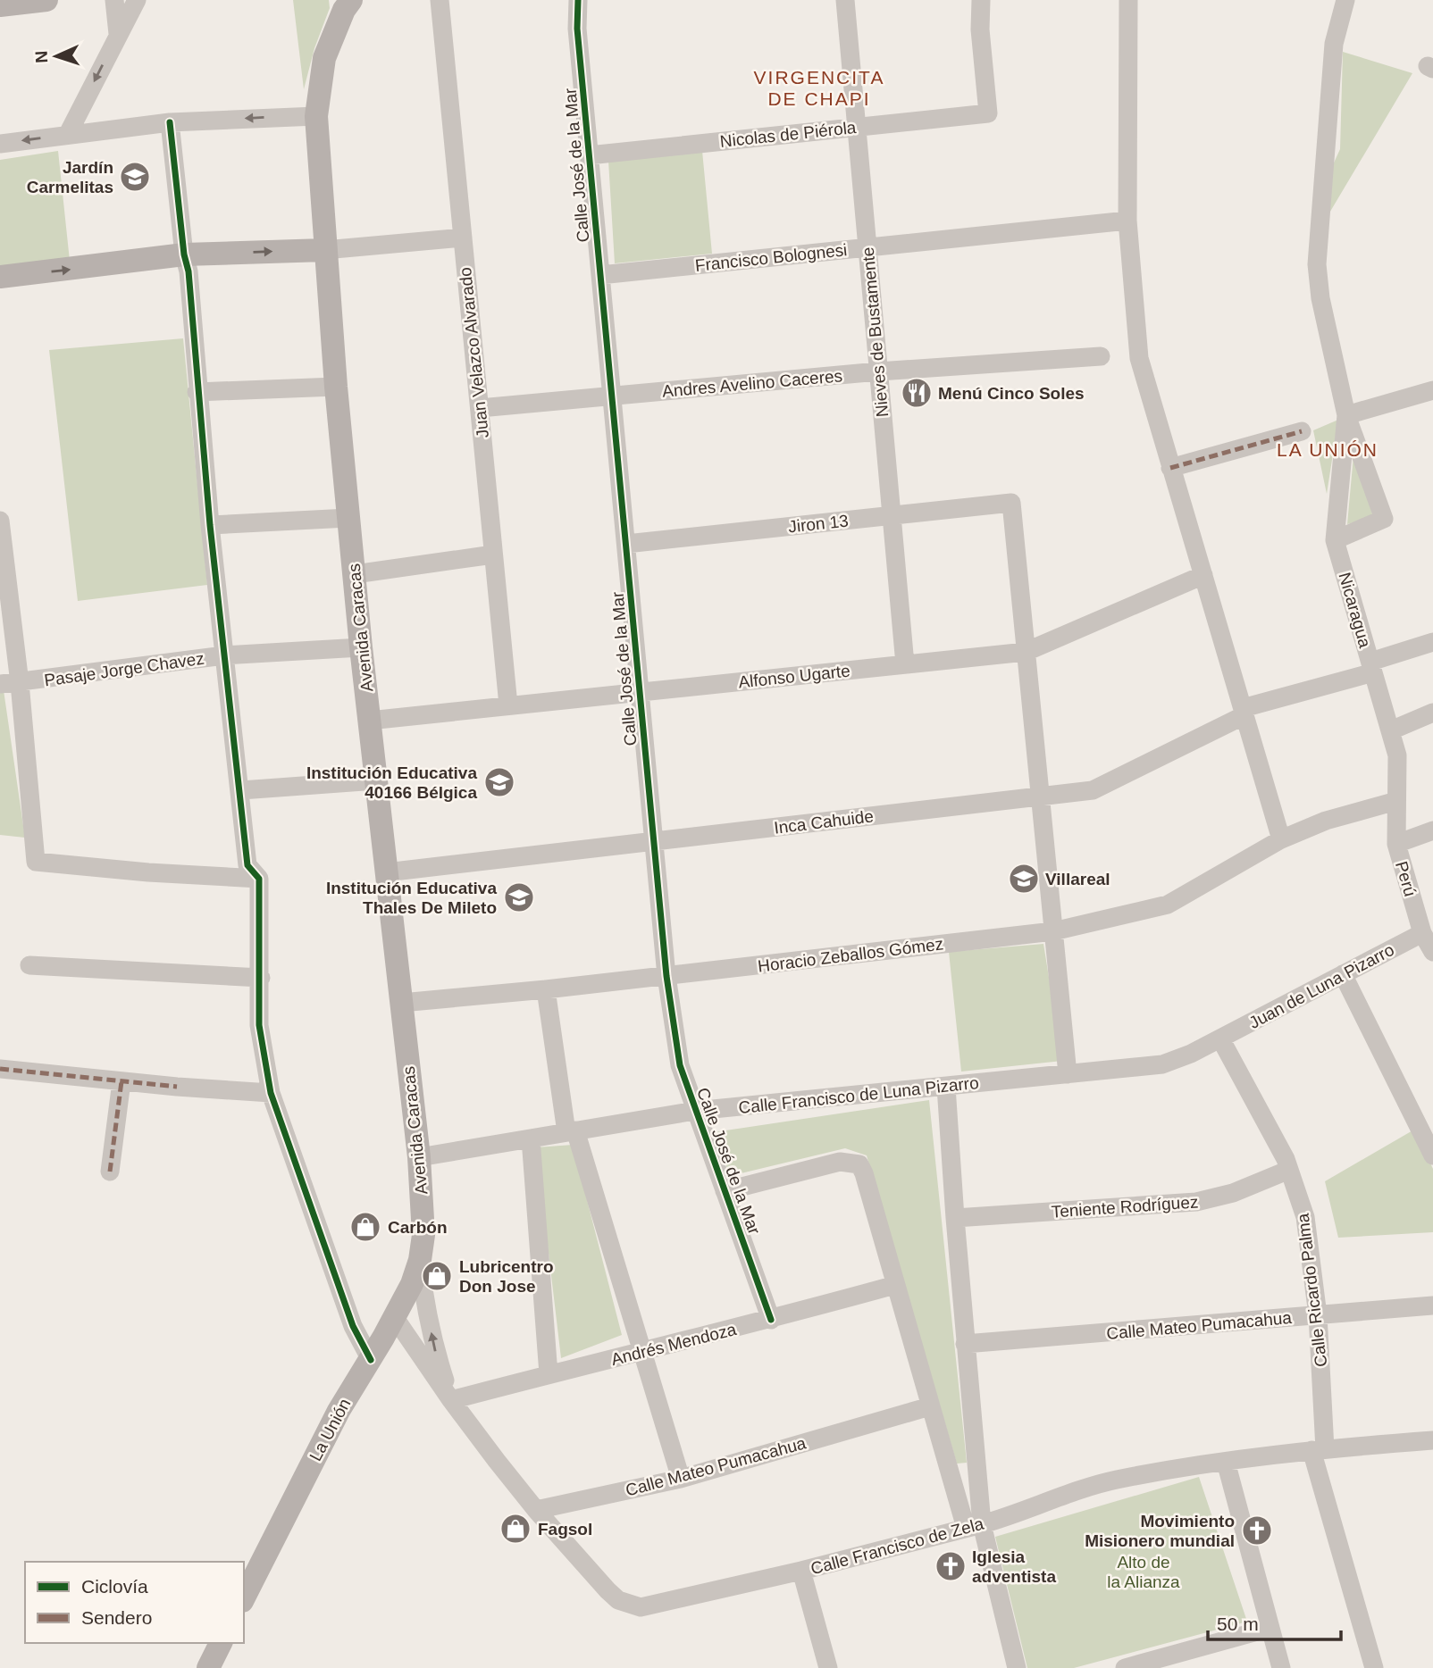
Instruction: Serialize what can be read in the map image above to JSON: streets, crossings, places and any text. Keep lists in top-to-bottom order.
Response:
{
  "streets": {
    "main road": ["Avenida Caracas", "La Unión"],
    "street": [
      "Nicolas de Piérola",
      "Calle José de la Mar",
      "Francisco Bolognesi",
      "Nieves de Bustamente",
      "Juan Velazco Alvarado",
      "Andres Avelino Caceres",
      "Jiron 13",
      "Nicaragua",
      "Pasaje Jorge Chavez",
      "Alfonso Ugarte",
      "Inca Cahuide",
      "Perú",
      "Horacio Zeballos Gómez",
      "Juan de Luna Pizarro",
      "Calle Francisco de Luna Pizarro",
      "Teniente Rodríguez",
      "Calle Ricardo Palma",
      "Calle Mateo Pumacahua",
      "Andrés Mendoza",
      "Calle Francisco de Zela"
    ]
  },
  "crossings": [
    ["Nicolas de Piérola", "Calle José de la Mar"],
    ["Nicolas de Piérola", "Nieves de Bustamente"],
    ["Calle José de la Mar", "Francisco Bolognesi"],
    ["Calle José de la Mar", "Andres Avelino Caceres"],
    ["Calle José de la Mar", "Jiron 13"],
    ["Calle José de la Mar", "Alfonso Ugarte"],
    ["Calle José de la Mar", "Inca Cahuide"],
    ["Calle José de la Mar", "Horacio Zeballos Gómez"],
    ["Calle José de la Mar", "Calle Francisco de Luna Pizarro"],
    ["Calle José de la Mar", "Andrés Mendoza"],
    ["Francisco Bolognesi", "Nieves de Bustamente"],
    ["Nieves de Bustamente", "Andres Avelino Caceres"],
    ["Nieves de Bustamente", "Jiron 13"],
    ["Nieves de Bustamente", "Alfonso Ugarte"],
    ["Juan Velazco Alvarado", "Andres Avelino Caceres"],
    ["Juan Velazco Alvarado", "Alfonso Ugarte"],
    ["Jiron 13", "Alfonso Ugarte"],
    ["Nicaragua", "Inca Cahuide"],
    ["Nicaragua", "Perú"],
    ["Nicaragua", "Horacio Zeballos Gómez"],
    ["Avenida Caracas", "Pasaje Jorge Chavez"],
    ["Avenida Caracas", "Alfonso Ugarte"],
    ["Avenida Caracas", "Inca Cahuide"],
    ["Avenida Caracas", "Horacio Zeballos Gómez"],
    ["Avenida Caracas", "Calle Francisco de Luna Pizarro"],
    ["Avenida Caracas", "La Unión"],
    ["Avenida Caracas", "Calle Francisco de Zela"],
    ["Perú", "Horacio Zeballos Gómez"],
    ["Perú", "Juan de Luna Pizarro"],
    ["Juan de Luna Pizarro", "Calle Francisco de Luna Pizarro"],
    ["Juan de Luna Pizarro", "Calle Ricardo Palma"],
    ["Calle Francisco de Luna Pizarro", "Calle Ricardo Palma"],
    ["Teniente Rodríguez", "Calle Ricardo Palma"],
    ["Calle Ricardo Palma", "Calle Mateo Pumacahua"],
    ["Calle Ricardo Palma", "Calle Francisco de Zela"],
    ["Calle Mateo Pumacahua", "Calle Francisco de Zela"],
    ["Andrés Mendoza", "Calle Francisco de Zela"],
    ["La Unión", "Calle Francisco de Zela"]
  ],
  "districts": ["VIRGENCITA DE CHAPI", "LA UNIÓN"],
  "parks": ["Alto de la Alianza"],
  "places": {
    "school or university": [
      "Jardín Carmelitas",
      "Institución Educativa 40166 Bélgica",
      "Villareal",
      "Institución Educativa Thales De Mileto"
    ],
    "restaurant": ["Menú Cinco Soles"],
    "shop": ["Carbón", "Lubricentro Don Jose", "Fagsol"],
    "church": ["Movimiento Misionero mundial", "Iglesia adventista"]
  },
  "legend": ["Ciclovía", "Sendero"],
  "scale_bar": "50 m",
  "north": "left"
}
